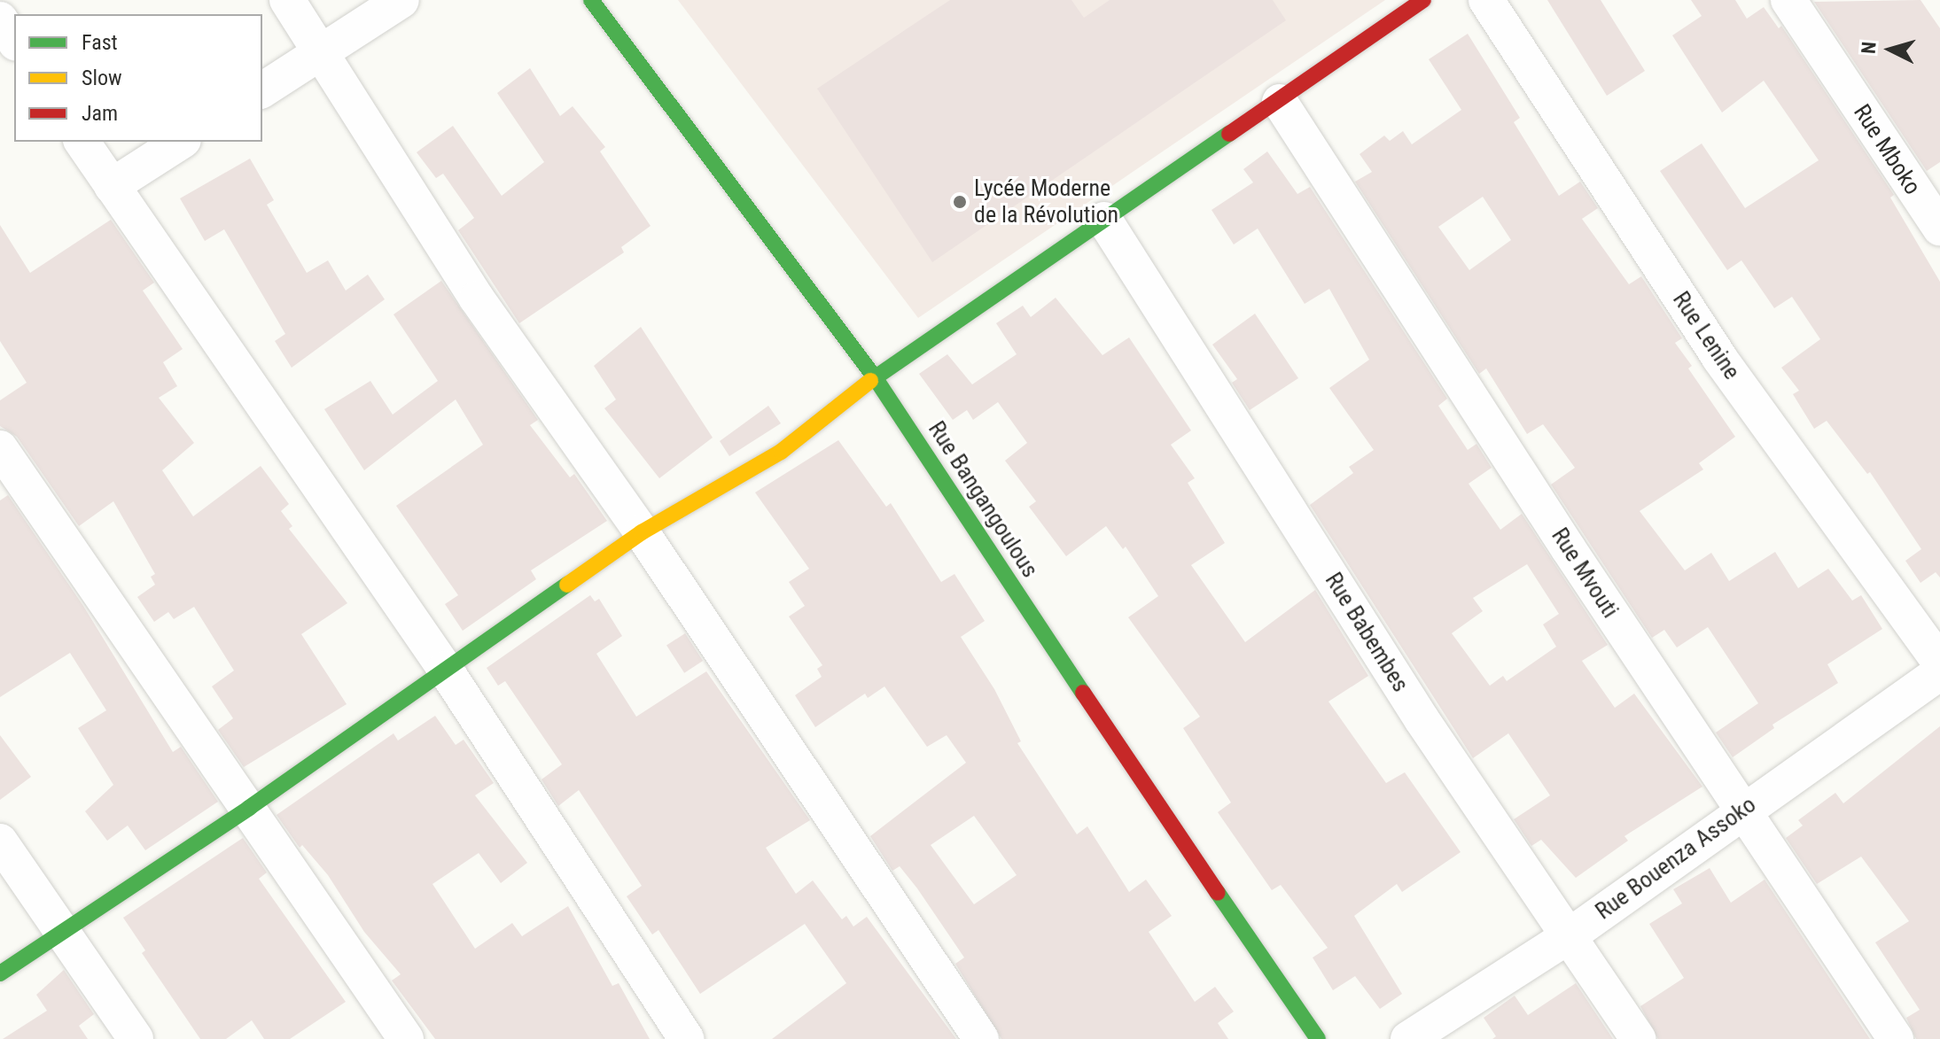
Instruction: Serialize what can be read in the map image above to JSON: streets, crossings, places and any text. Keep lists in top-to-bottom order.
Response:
{
  "streets": {
    "street": [
      "Rue Mboko",
      "Rue Lenine",
      "Rue Bangangoulous",
      "Rue Mvouti",
      "Rue Babembes",
      "Rue Bouenza Assoko"
    ]
  },
  "crossings": [
    ["Rue Mvouti", "Rue Bouenza Assoko"],
    ["Rue Babembes", "Rue Bouenza Assoko"]
  ],
  "places": ["Lycée Moderne de la Révolution"],
  "legend": ["Fast", "Slow", "Jam"],
  "north": "left"
}
